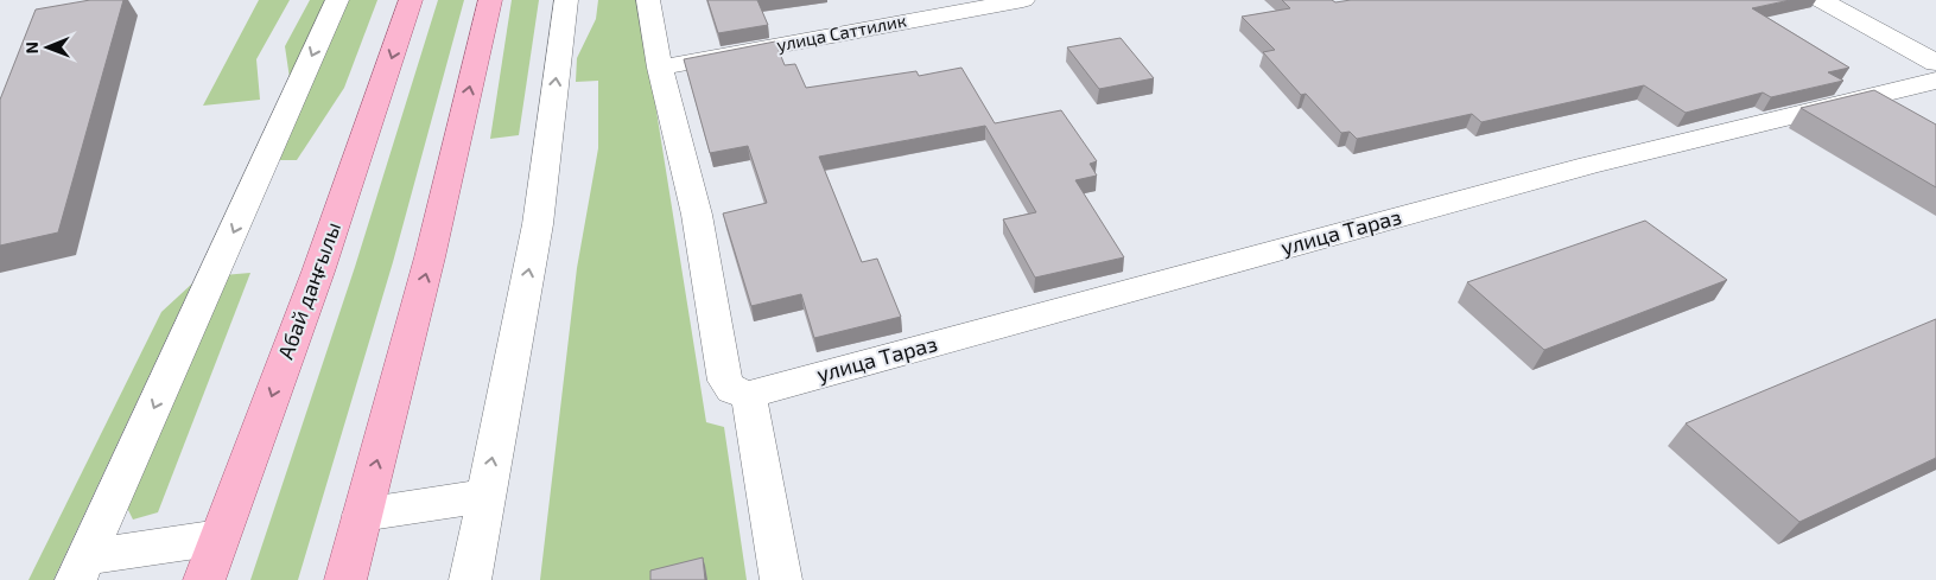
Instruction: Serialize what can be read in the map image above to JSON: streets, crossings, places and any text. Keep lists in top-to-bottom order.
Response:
{
  "streets": {
    "main road": ["Абай даңғылы"],
    "street": ["улица Саттилик", "улица Тараз"]
  },
  "north": "left"
}
